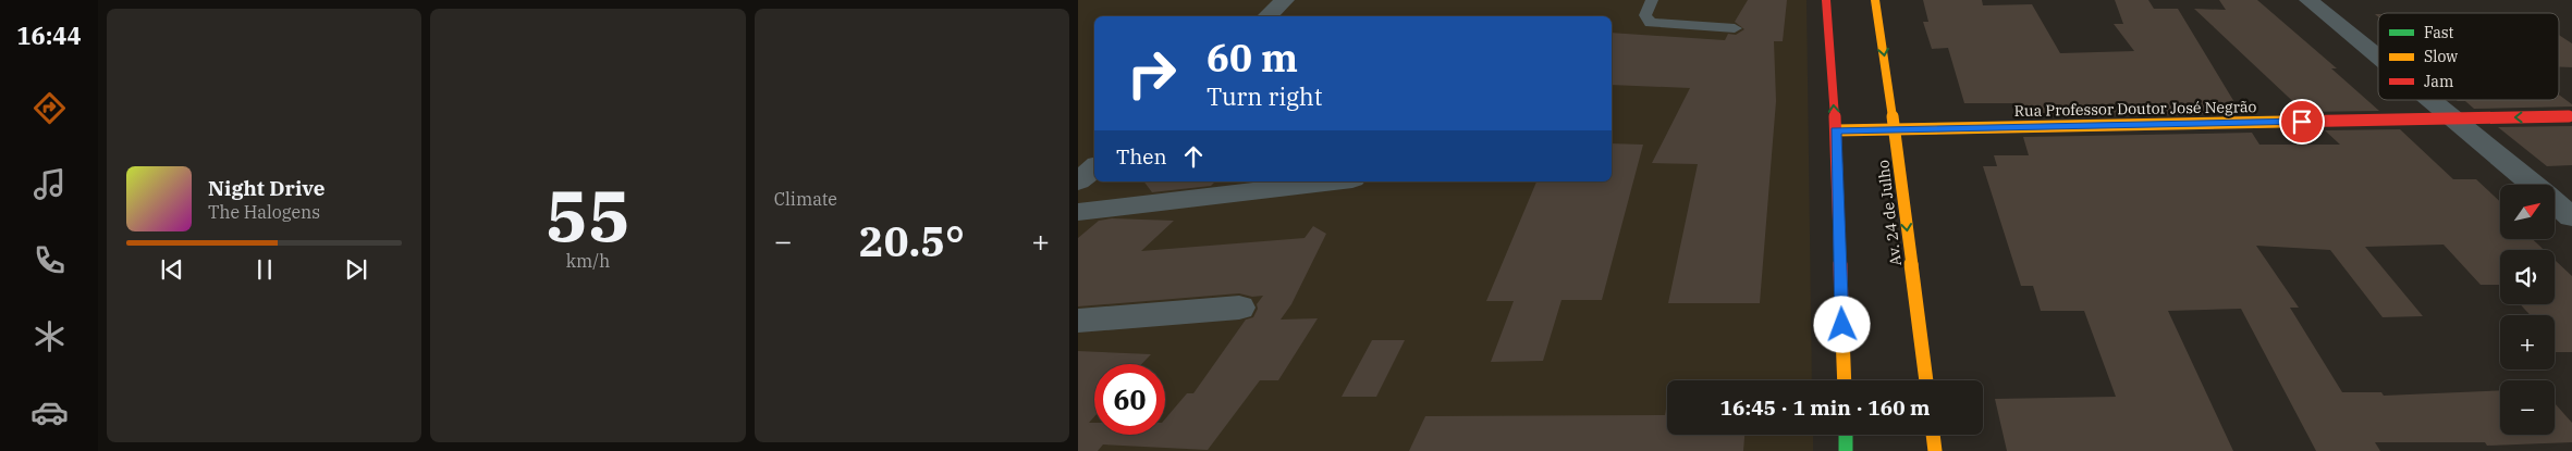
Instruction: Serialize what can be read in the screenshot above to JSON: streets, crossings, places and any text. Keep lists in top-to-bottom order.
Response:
{
  "streets": {
    "main road": ["Rua Professor Doutor José Negrão", "Av. 24 de Julho"]
  },
  "crossings": [
    ["Rua Professor Doutor José Negrão", "Av. 24 de Julho"]
  ],
  "legend": ["Fast", "Slow", "Jam"],
  "north": "top right",
  "page": {
    "tabs": "16:44",
    "tile": [
      ["55", "km/h"],
      "Climate"
    ],
    "turn": ["60 m", "Turn right"],
    "then": "Then",
    "song": ["Night Drive", "The Halogens"],
    "map_buttons": ["+", "−"],
    "heat": ["−", "20.5°", "+"],
    "limit": "60",
    "trip": "16:45 · 1 min · 160 m"
  }
}
